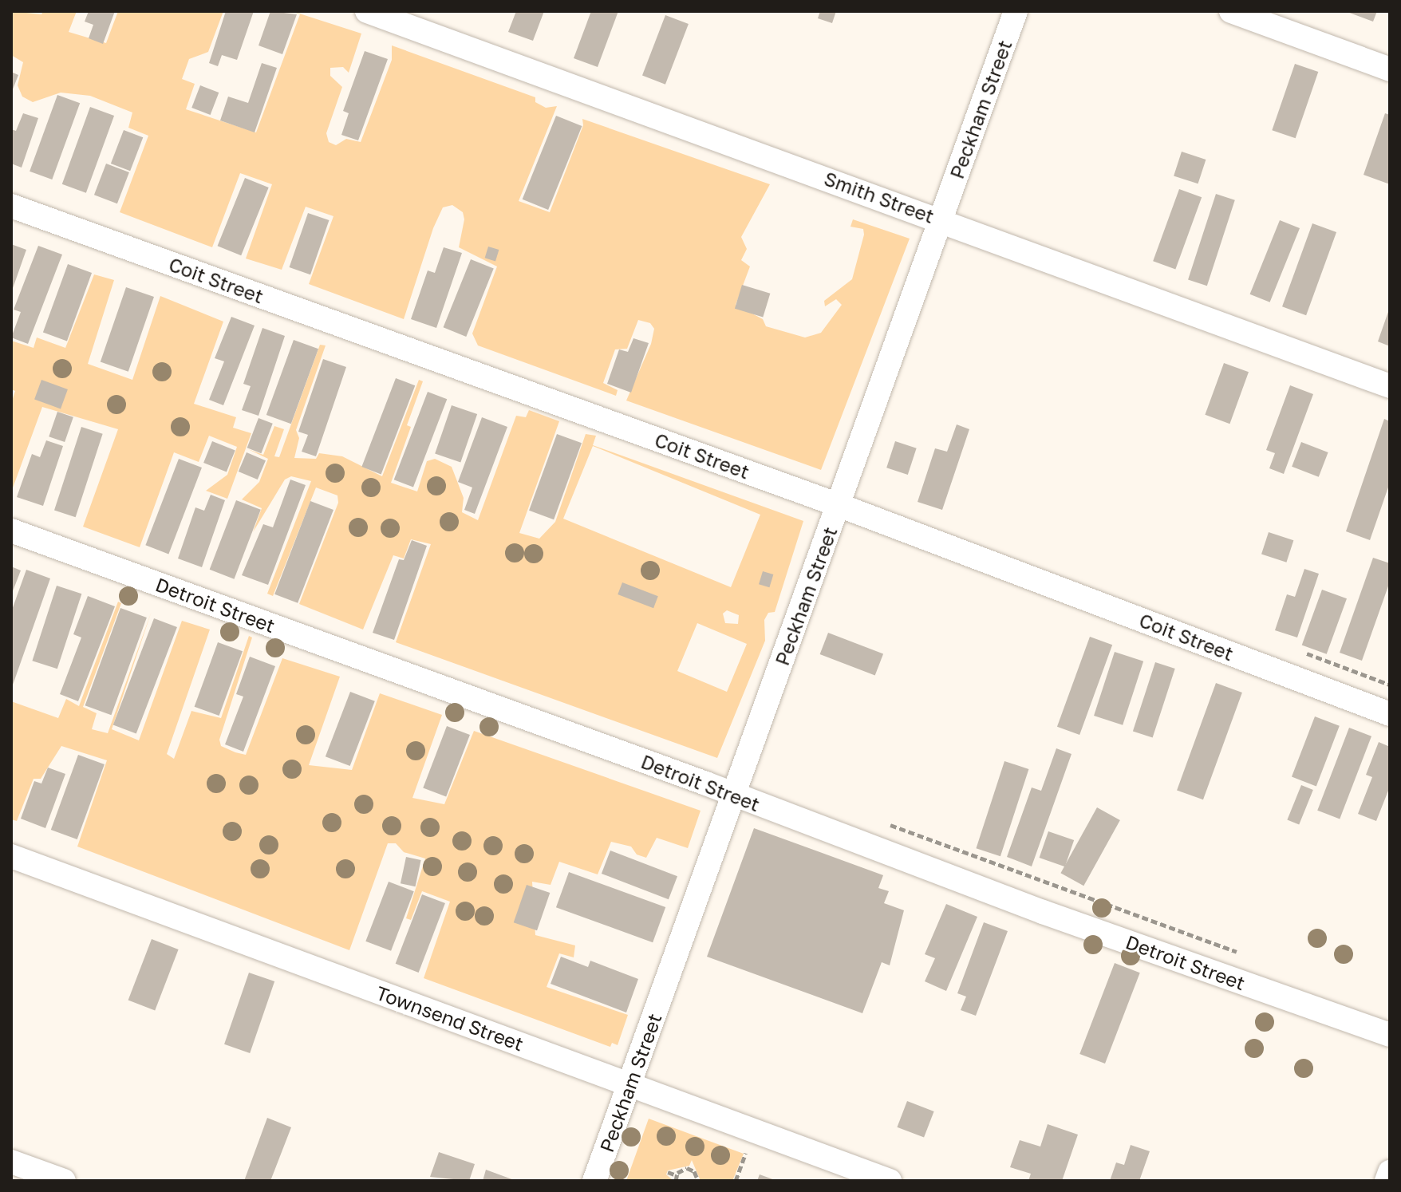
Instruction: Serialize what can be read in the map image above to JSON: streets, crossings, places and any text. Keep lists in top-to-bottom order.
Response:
{
  "streets": {
    "street": [
      "Peckham Street",
      "Smith Street",
      "Coit Street",
      "Detroit Street",
      "Townsend Street"
    ]
  },
  "crossings": [
    ["Peckham Street", "Smith Street"],
    ["Peckham Street", "Coit Street"],
    ["Peckham Street", "Detroit Street"],
    ["Peckham Street", "Townsend Street"]
  ]
}
